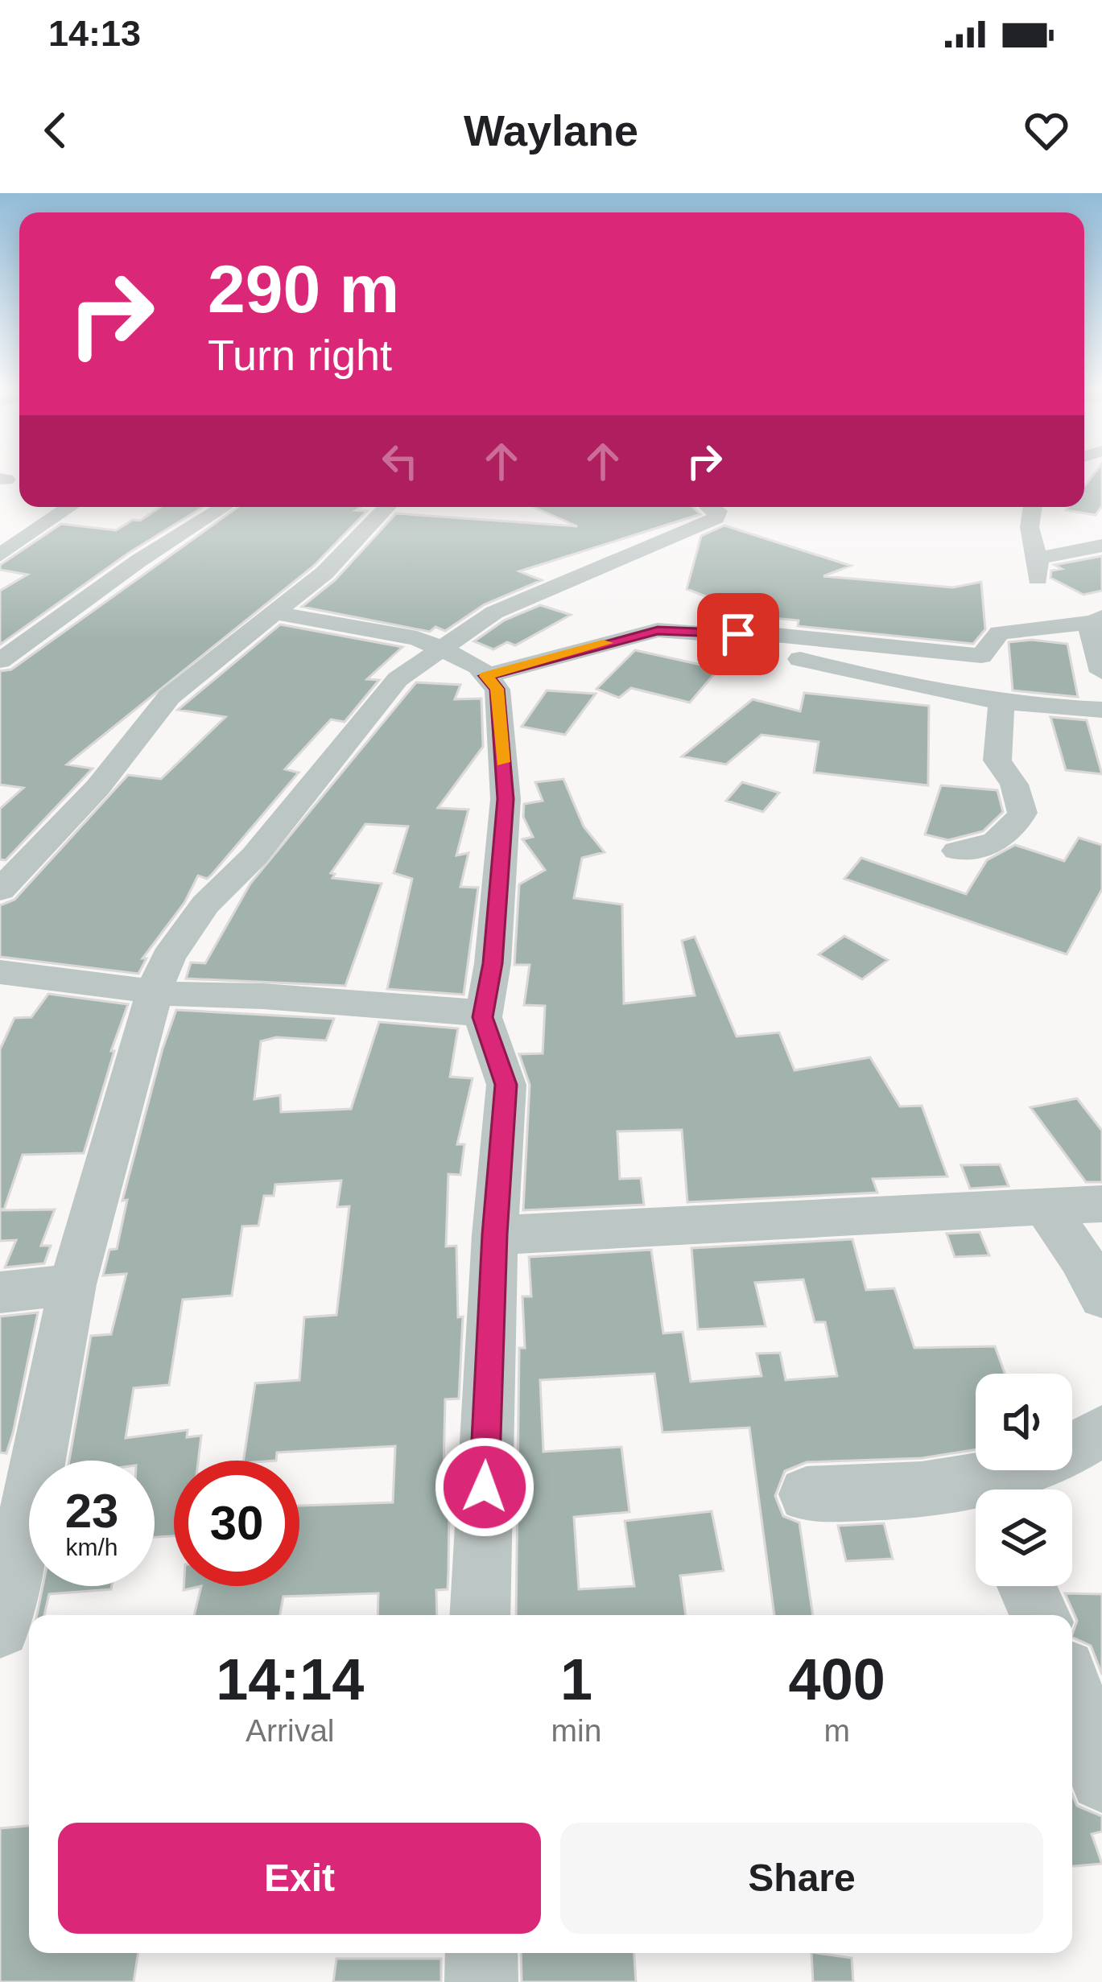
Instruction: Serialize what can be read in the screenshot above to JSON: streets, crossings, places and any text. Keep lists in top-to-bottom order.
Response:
{
  "page": {
    "status": "14:13",
    "header": "Waylane",
    "turn": ["290 m", "Turn right"],
    "speed": "23 km/h",
    "limit": "30",
    "eta": [
      "14:14",
      "Arrival",
      "1",
      "min",
      "400",
      "m"
    ],
    "buttons": ["Exit", "Share"]
  }
}
